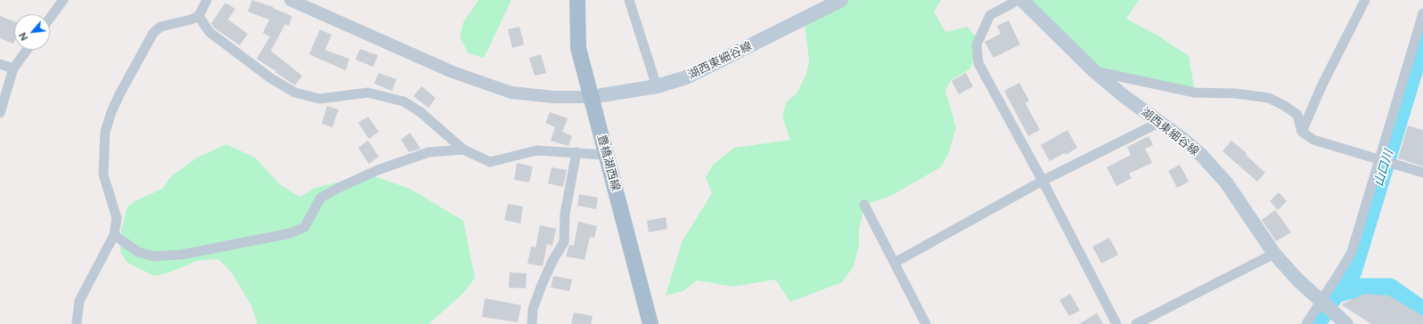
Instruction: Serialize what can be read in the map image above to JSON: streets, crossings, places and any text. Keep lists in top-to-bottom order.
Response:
{
  "streets": {
    "main road": ["湖西東細谷線", "豊橋湖西線"]
  },
  "crossings": [
    ["湖西東細谷線", "豊橋湖西線"]
  ],
  "water": ["山口川"],
  "north": "bottom left"
}
